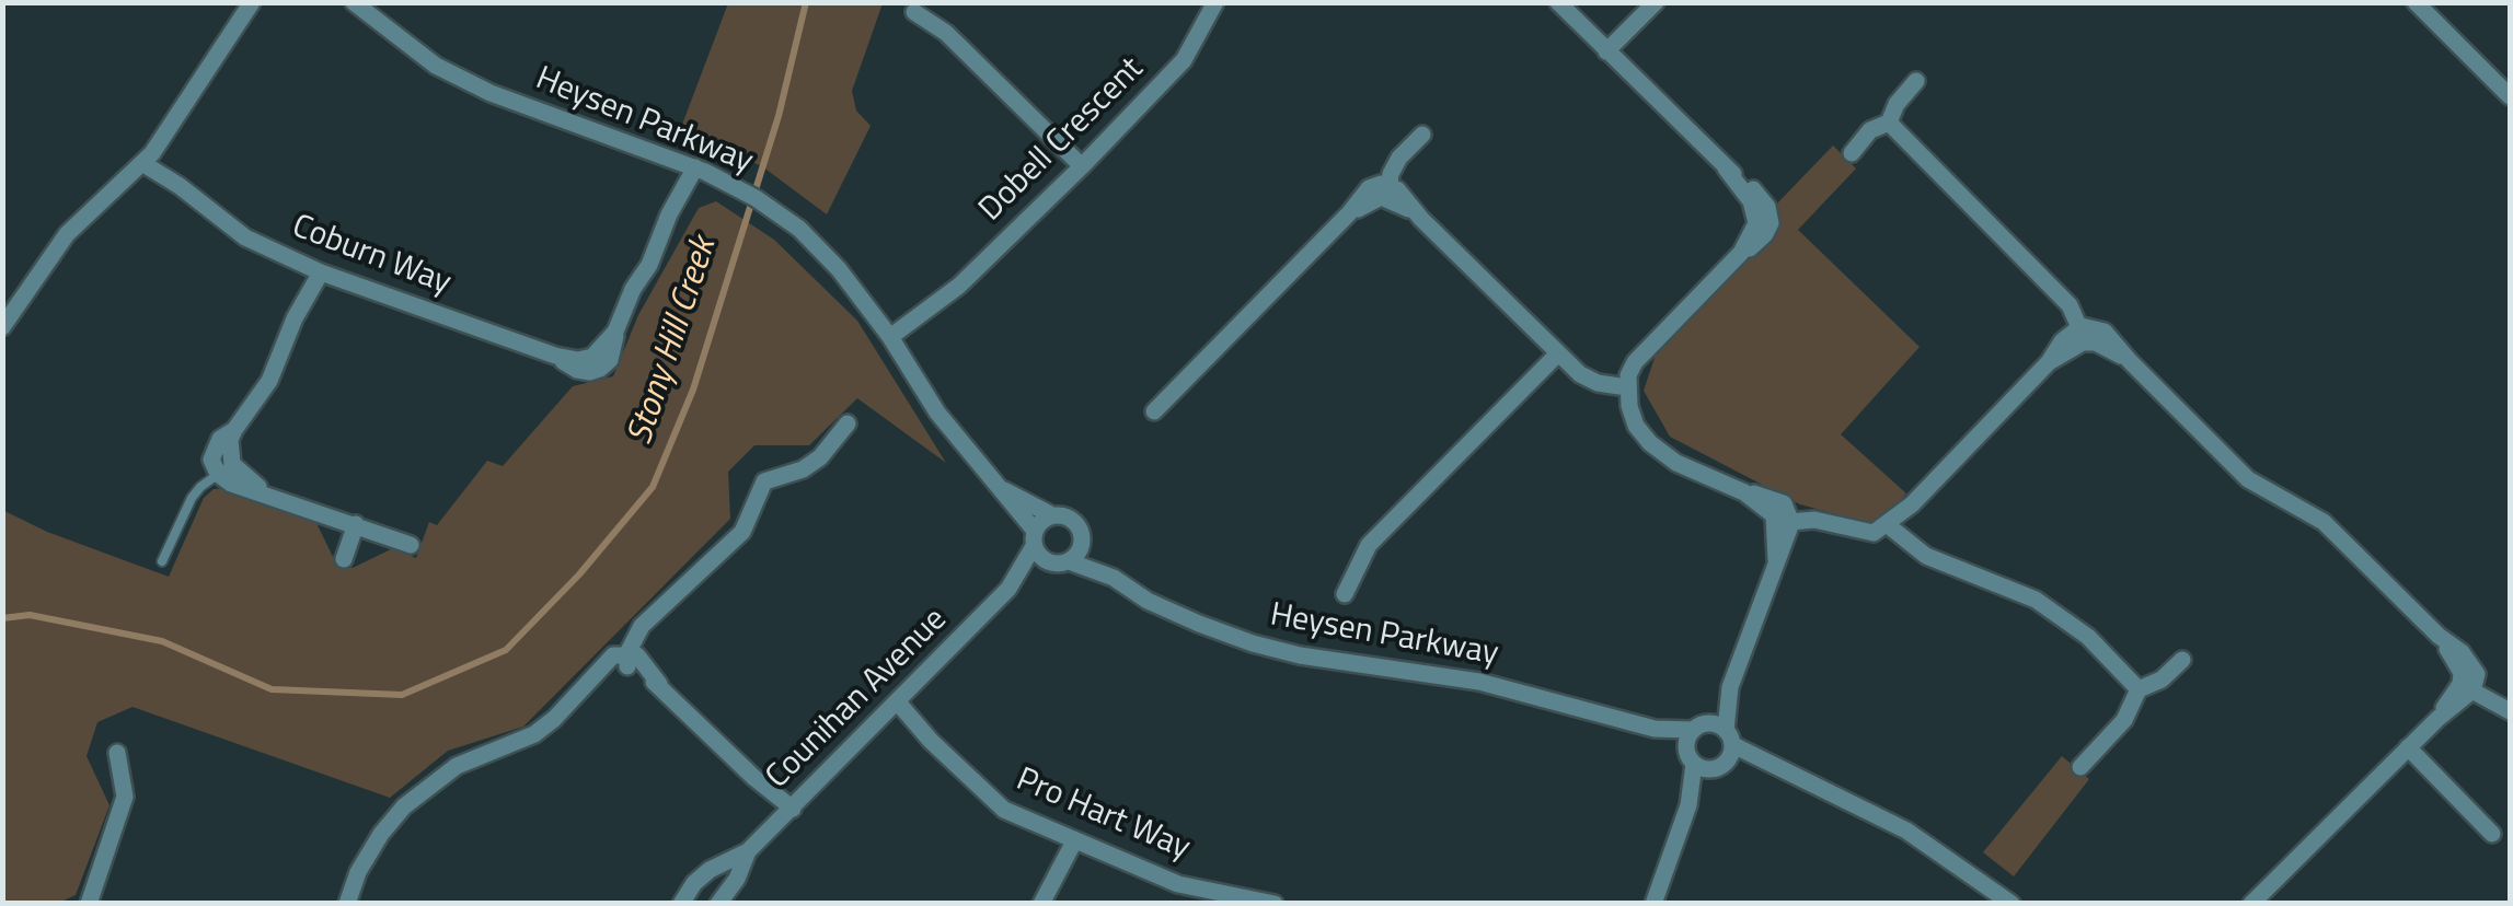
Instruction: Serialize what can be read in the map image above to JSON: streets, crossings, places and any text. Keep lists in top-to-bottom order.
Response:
{
  "streets": {
    "street": [
      "Heysen Parkway",
      "Dobell Crescent",
      "Coburn Way",
      "Counihan Avenue",
      "Pro Hart Way"
    ]
  },
  "crossings": [
    ["Heysen Parkway", "Dobell Crescent"],
    ["Heysen Parkway", "Coburn Way"],
    ["Heysen Parkway", "Counihan Avenue"],
    ["Counihan Avenue", "Pro Hart Way"]
  ],
  "water": ["Stony Hill Creek"]
}
